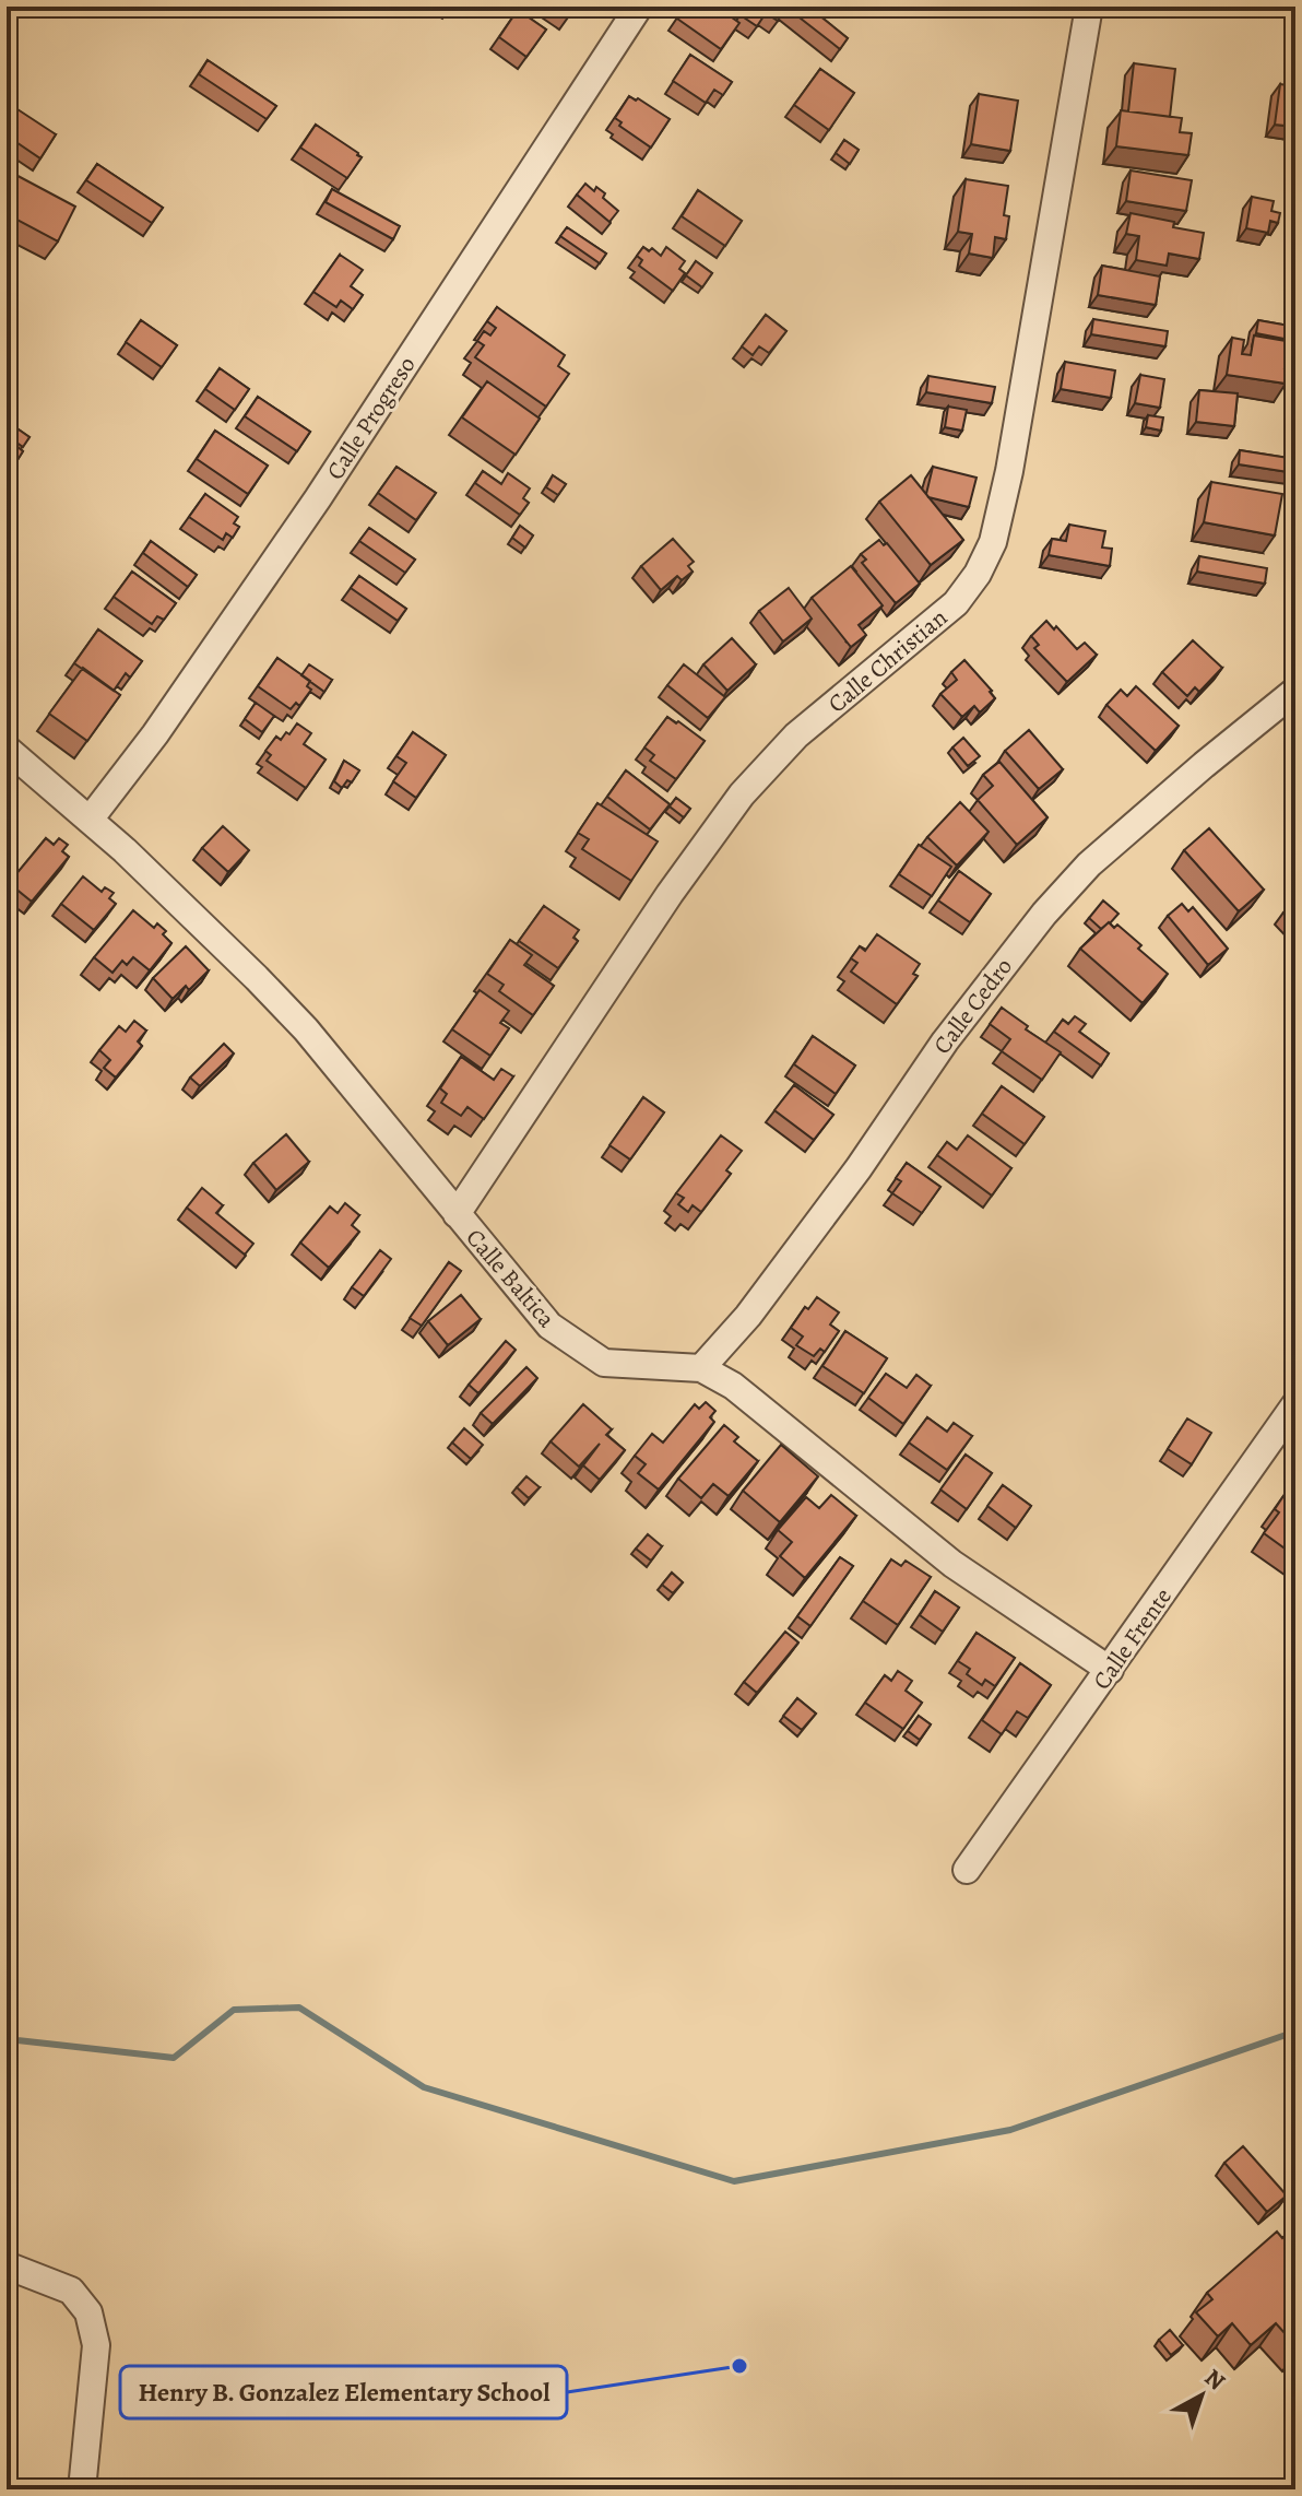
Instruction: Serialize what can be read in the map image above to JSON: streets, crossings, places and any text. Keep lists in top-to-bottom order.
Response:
{
  "streets": {
    "street": [
      "Calle Progreso",
      "Calle Christian",
      "Calle Cedro",
      "Calle Baltica",
      "Calle Frente"
    ]
  },
  "crossings": [
    ["Calle Progreso", "Calle Baltica"],
    ["Calle Christian", "Calle Baltica"],
    ["Calle Cedro", "Calle Baltica"],
    ["Calle Baltica", "Calle Frente"]
  ],
  "places": ["Henry B. Gonzalez Elementary School"],
  "north": "top right"
}
